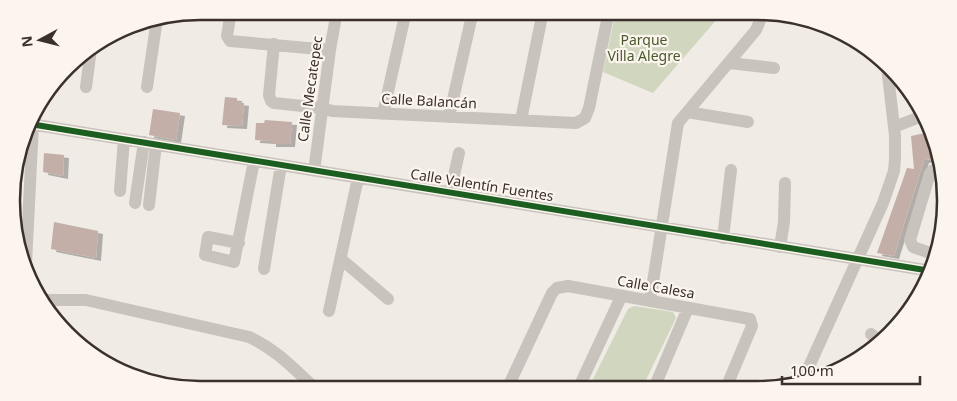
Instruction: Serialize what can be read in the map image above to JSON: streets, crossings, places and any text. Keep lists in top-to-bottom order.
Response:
{
  "streets": {
    "street": [
      "Calle Mecatepec",
      "Calle Balancán",
      "Calle Valentín Fuentes",
      "Calle Calesa"
    ]
  },
  "crossings": [
    ["Calle Mecatepec", "Calle Balancán"],
    ["Calle Mecatepec", "Calle Valentín Fuentes"]
  ],
  "parks": ["Parque Villa Alegre"],
  "scale_bar": "100 m",
  "north": "left"
}
